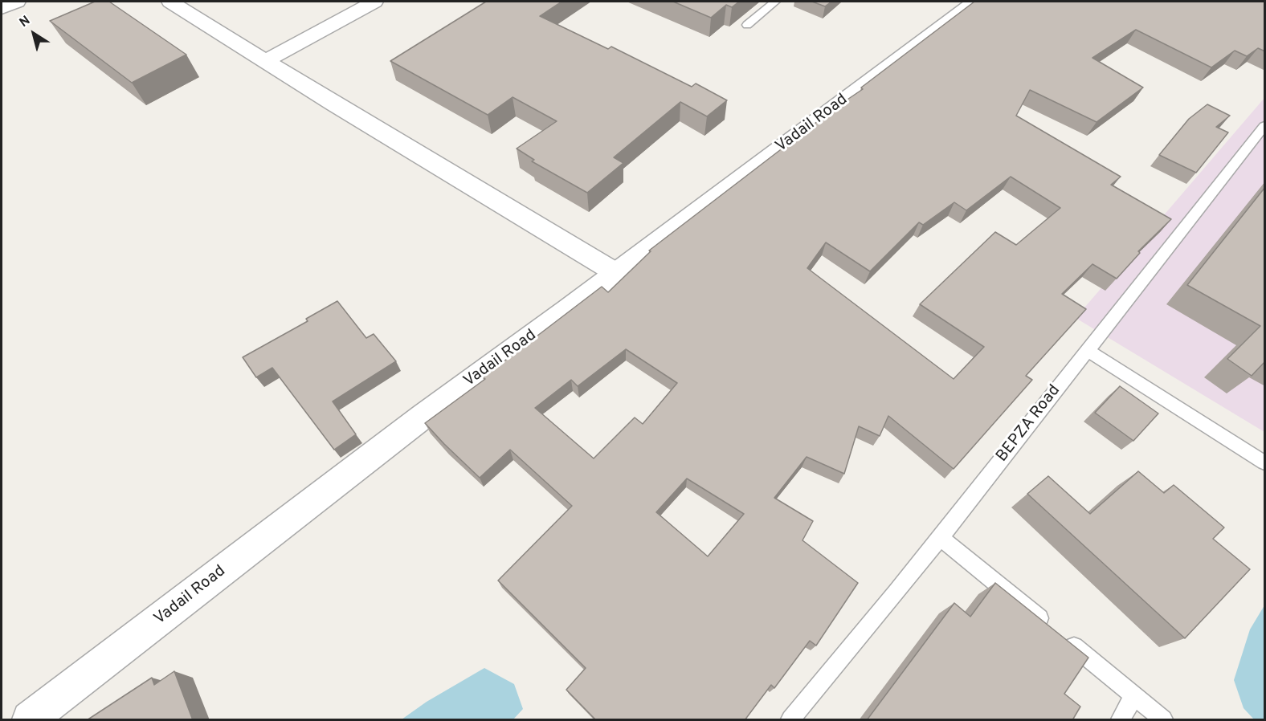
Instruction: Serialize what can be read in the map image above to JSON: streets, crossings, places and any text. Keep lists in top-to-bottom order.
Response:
{
  "streets": {
    "street": ["Vadail Road"],
    "lane": ["BEPZA Road"]
  },
  "north": "top left"
}
